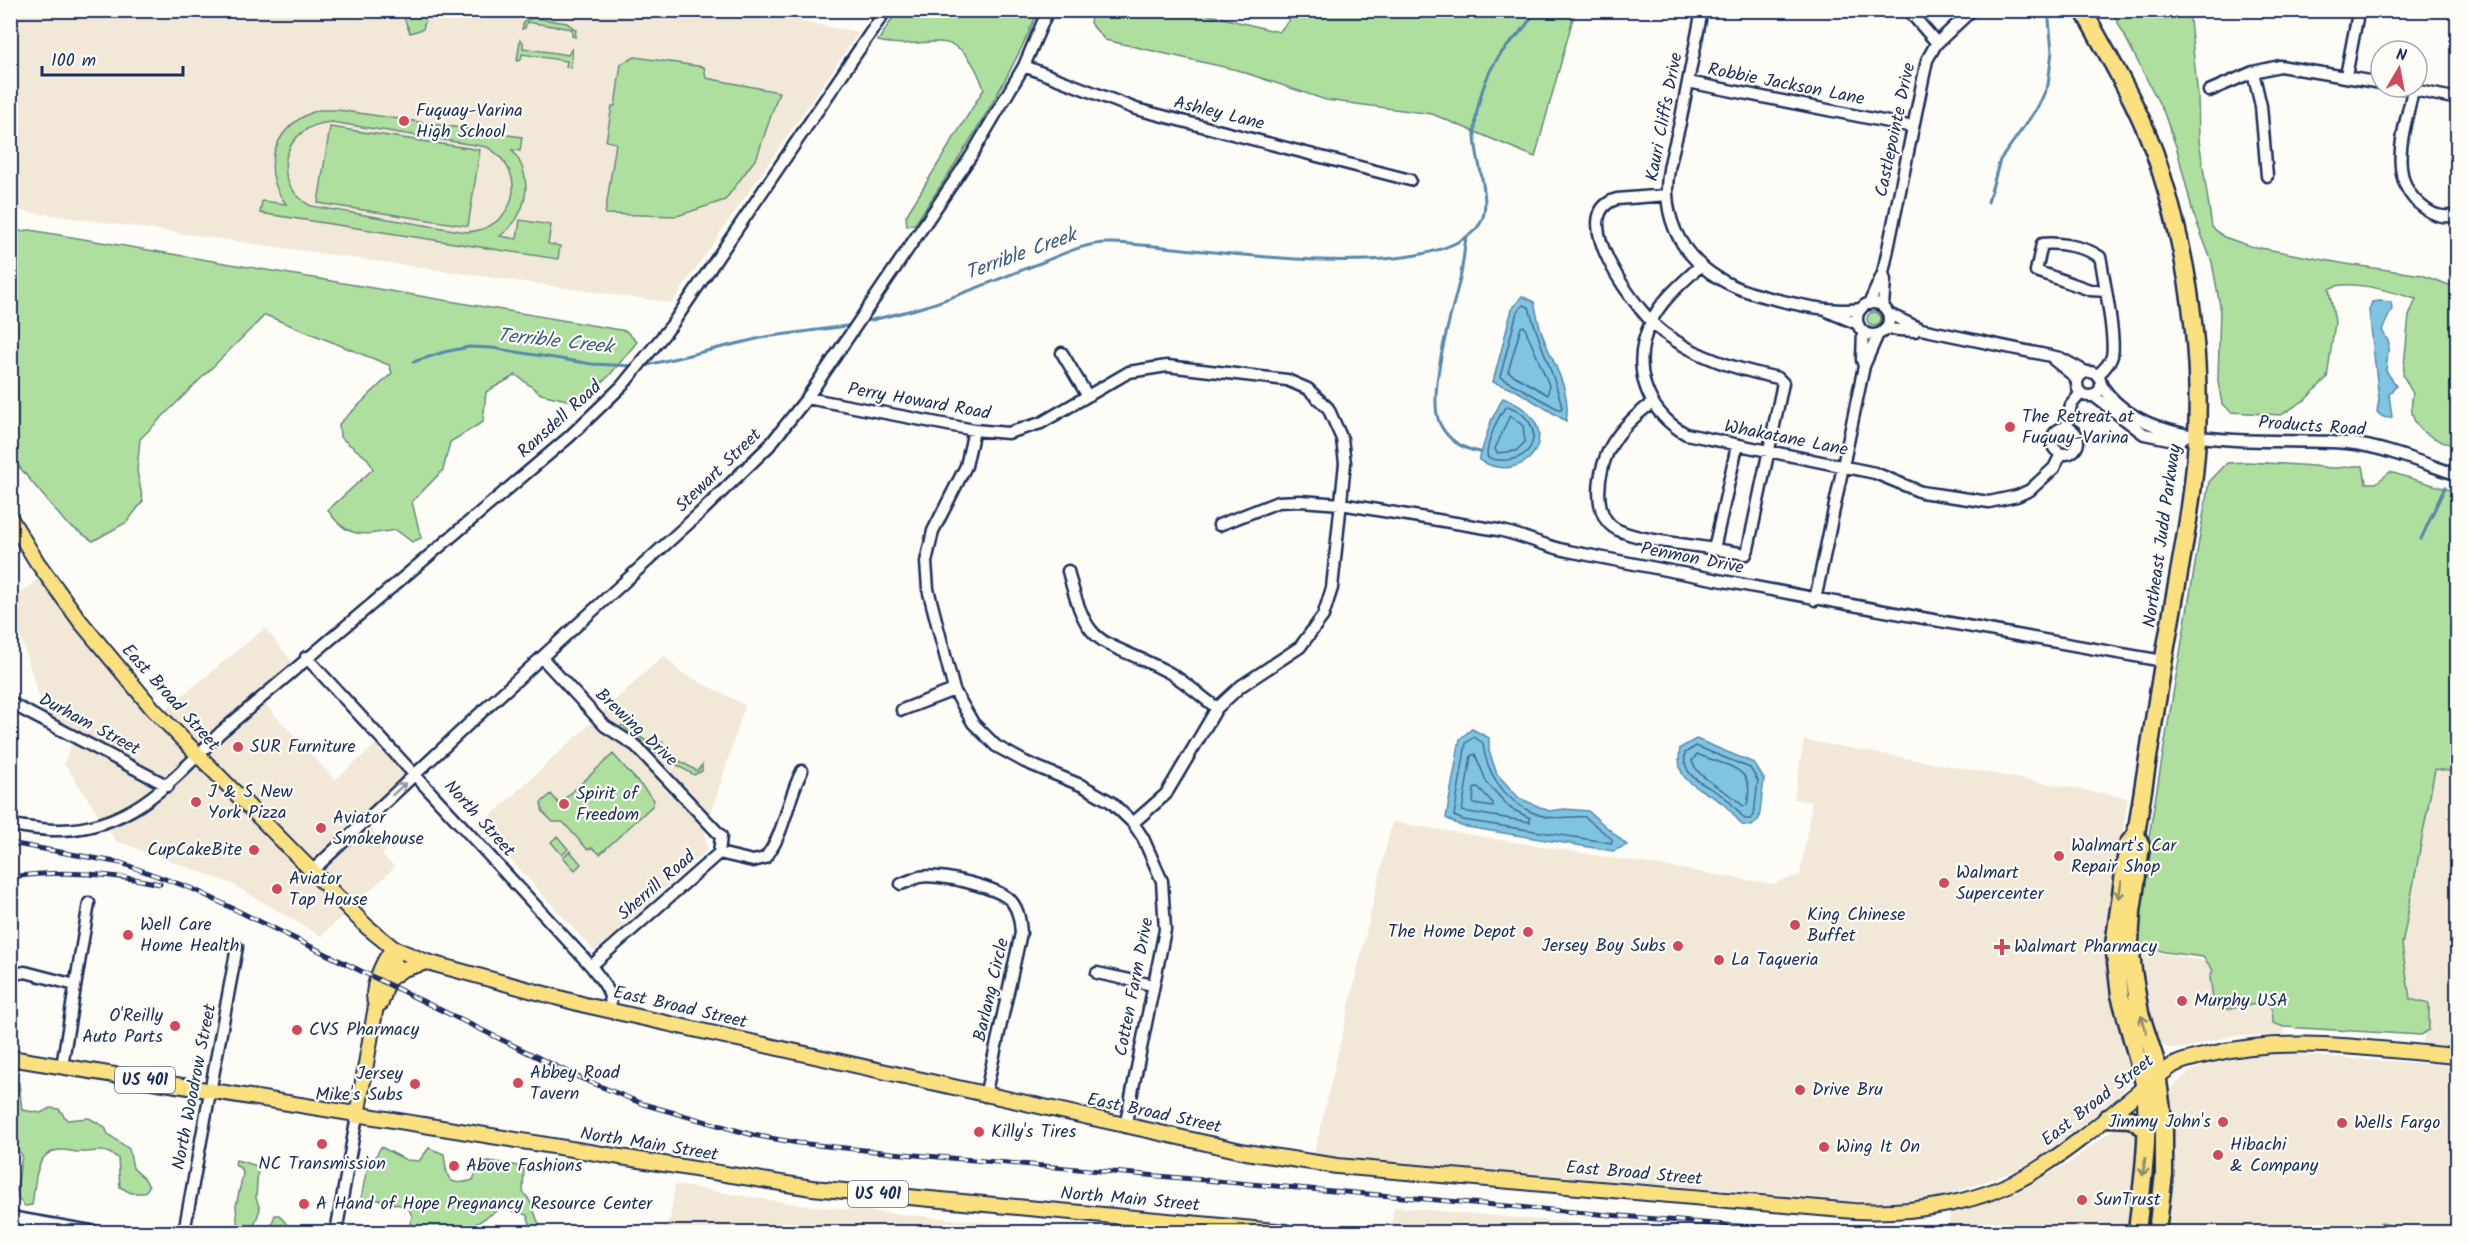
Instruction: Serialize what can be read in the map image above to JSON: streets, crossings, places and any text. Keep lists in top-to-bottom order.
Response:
{
  "streets": {
    "highway": ["Northeast Judd Parkway"],
    "main road": ["East Broad Street", "US 401", "North Main Street"],
    "street": [
      "Robbie Jackson Lane",
      "Ashley Lane",
      "Kauri Cliffs Drive",
      "Castlepointe Drive",
      "Perry Howard Road",
      "Ransdell Road",
      "Products Road",
      "Whakatane Lane",
      "Stewart Street",
      "Penmon Drive",
      "Durham Street",
      "Brewing Drive",
      "North Street",
      "Sherrill Road",
      "Cotten Farm Drive",
      "Barlang Circle",
      "North Woodrow Street"
    ]
  },
  "crossings": [
    ["Robbie Jackson Lane", "Kauri Cliffs Drive"],
    ["Robbie Jackson Lane", "Castlepointe Drive"],
    ["Ashley Lane", "Stewart Street"],
    ["Kauri Cliffs Drive", "Castlepointe Drive"],
    ["Kauri Cliffs Drive", "Whakatane Lane"],
    ["Perry Howard Road", "Stewart Street"],
    ["Perry Howard Road", "Penmon Drive"],
    ["Perry Howard Road", "Cotten Farm Drive"],
    ["Ransdell Road", "East Broad Street"],
    ["Ransdell Road", "Durham Street"],
    ["Ransdell Road", "North Street"],
    ["Products Road", "Northeast Judd Parkway"],
    ["Stewart Street", "East Broad Street"],
    ["Stewart Street", "Brewing Drive"],
    ["Stewart Street", "North Street"],
    ["Northeast Judd Parkway", "Penmon Drive"],
    ["Northeast Judd Parkway", "East Broad Street"],
    ["East Broad Street", "North Street"],
    ["East Broad Street", "Cotten Farm Drive"],
    ["East Broad Street", "Barlang Circle"],
    ["Brewing Drive", "Sherrill Road"],
    ["North Street", "Sherrill Road"],
    ["North Woodrow Street", "North Main Street"]
  ],
  "water": ["Terrible Creek"],
  "places": {
    "other": [
      "Fuquay-Varina High School",
      "The Retreat at Fuquay-Varina",
      "SUR Furniture",
      "J & S New York Pizza",
      "Spirit of Freedom",
      "Aviator Smokehouse",
      "CupCakeBite",
      "Walmart's Car Repair Shop",
      "Walmart Supercenter",
      "Aviator Tap House",
      "King Chinese Buffet",
      "The Home Depot",
      "Well Care Home Health",
      "Jersey Boy Subs",
      "La Taqueria",
      "Murphy USA",
      "O'Reilly Auto Parts",
      "CVS Pharmacy",
      "Abbey Road Tavern",
      "Jersey Mike's Subs",
      "Drive Bru",
      "Jimmy John's",
      "Wells Fargo",
      "Killy's Tires",
      "NC Transmission",
      "Wing It On",
      "Hibachi & Company",
      "Above Fashions",
      "SunTrust",
      "A Hand of Hope Pregnancy Resource Center"
    ],
    "health": ["Walmart Pharmacy"]
  },
  "scale_bar": "100 m",
  "north": "top"
}
